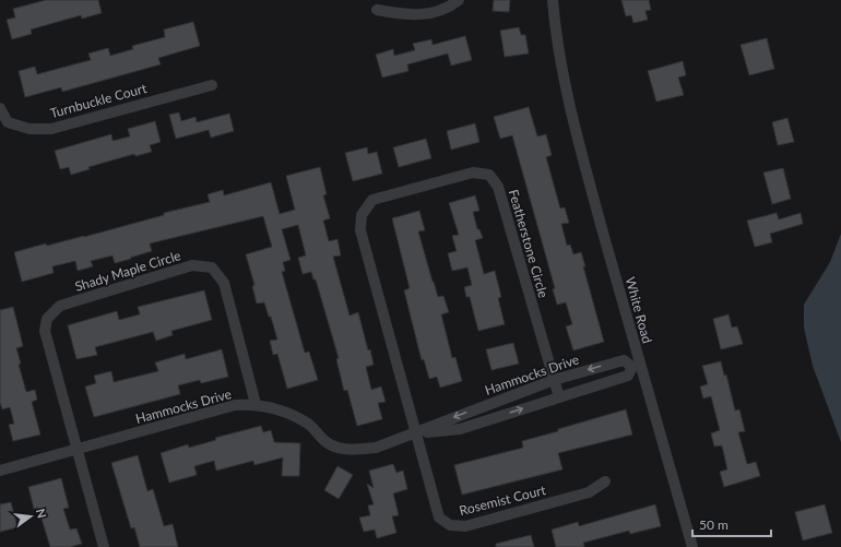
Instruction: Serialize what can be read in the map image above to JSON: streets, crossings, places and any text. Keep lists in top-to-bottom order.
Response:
{
  "streets": {
    "street": [
      "Turnbuckle Court",
      "Featherstone Circle",
      "Shady Maple Circle",
      "White Road",
      "Hammocks Drive",
      "Rosemist Court"
    ]
  },
  "crossings": [
    ["Featherstone Circle", "Hammocks Drive"],
    ["Featherstone Circle", "Rosemist Court"],
    ["Shady Maple Circle", "Hammocks Drive"],
    ["White Road", "Hammocks Drive"],
    ["Hammocks Drive", "Rosemist Court"]
  ],
  "scale_bar": "50 m",
  "north": "right"
}
